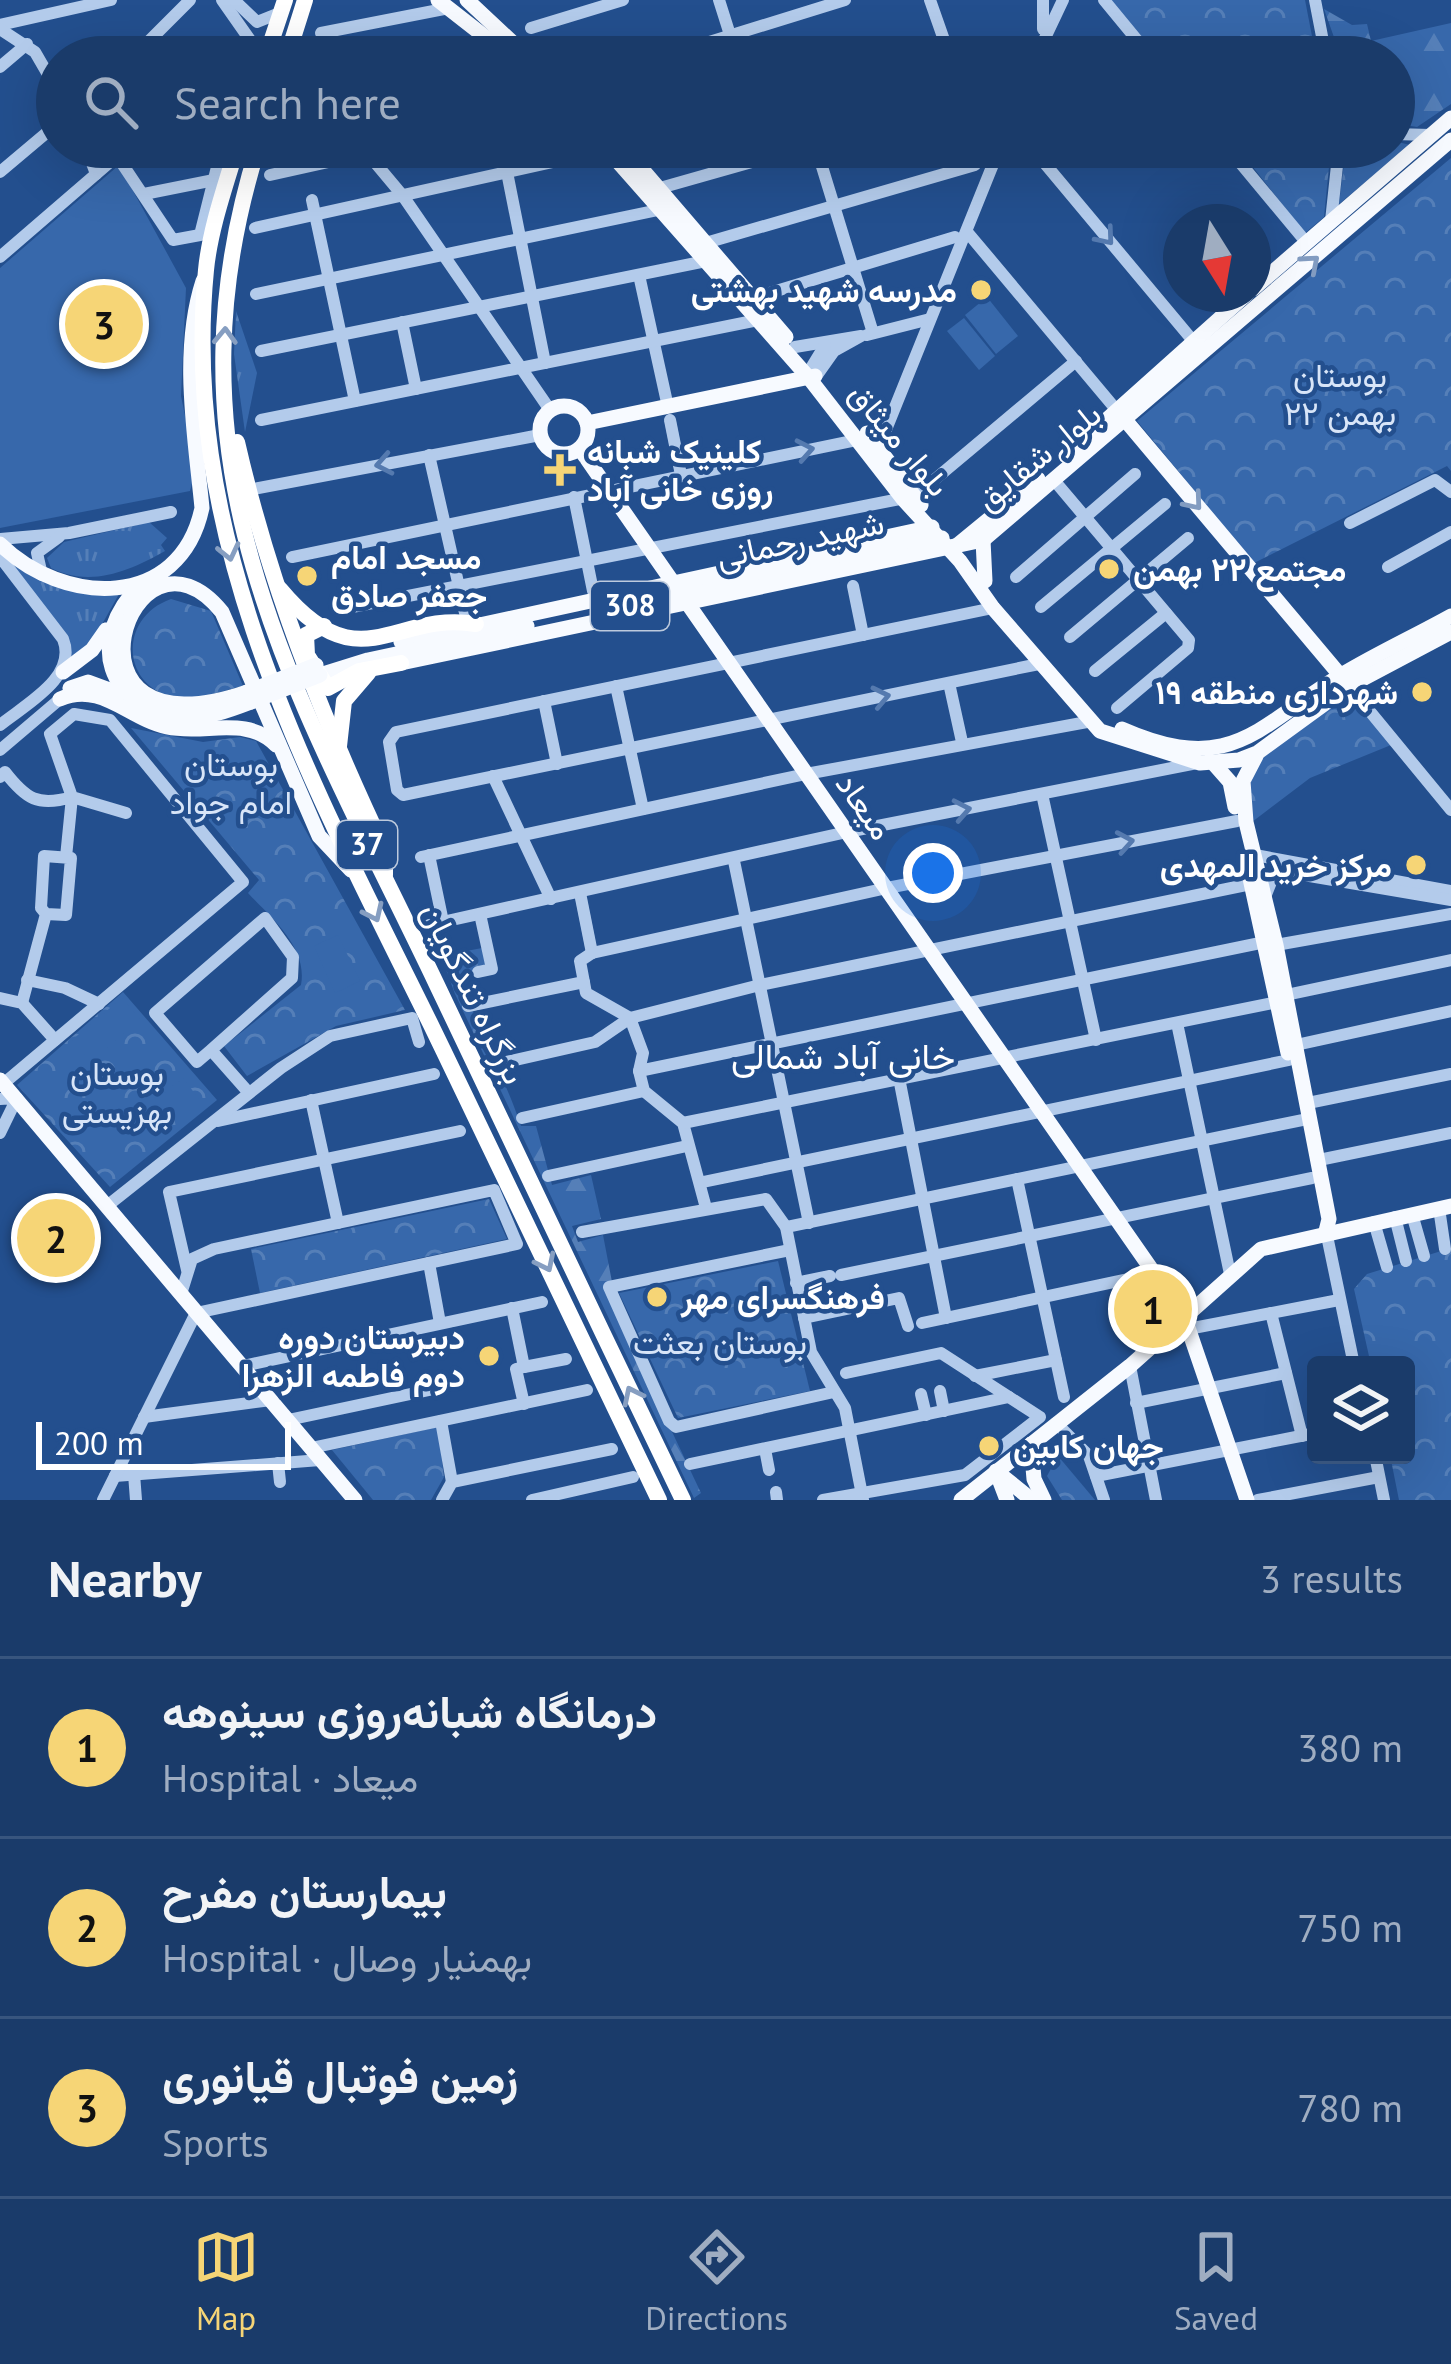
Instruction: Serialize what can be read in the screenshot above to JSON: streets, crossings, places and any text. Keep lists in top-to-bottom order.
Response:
{
  "streets": {
    "highway": ["37", "بزرگراه تندگویان"],
    "main road": [
      "بلوار میثاق",
      "بلوار شقایق",
      "شهید رحمانی",
      "308",
      "میعاد"
    ]
  },
  "crossings": [
    ["بلوار میثاق", "بلوار شقایق"],
    ["بلوار میثاق", "شهید رحمانی"],
    ["بلوار شقایق", "شهید رحمانی"],
    ["شهید رحمانی", "308"],
    ["شهید رحمانی", "میعاد"],
    ["308", "بزرگراه تندگویان"]
  ],
  "districts": ["خانی آباد شمالی"],
  "parks": [
    "بوستان ۲۲ بهمن",
    "بوستان امام جواد",
    "بوستان بهزیستی",
    "بوستان بعثت"
  ],
  "places": {
    "other": [
      "مدرسه شهید بهشتی",
      "مجتمع ۲۲ بهمن",
      "مسجد امام جعفر صادق",
      "شهرداری منطقه ۱۹",
      "مرکز خرید المهدی",
      "فرهنگسرای مهر",
      "دبیرستان دوره دوم فاطمه الزهرا",
      "جهان کابین"
    ],
    "health": ["کلینیک شبانه روزی خانی آباد"]
  },
  "scale_bar": "200 m",
  "north": "bottom",
  "page": {
    "search": "Search here",
    "pins": ["3", "2", "1"],
    "scale": "200 m",
    "heading": ["Nearby", "3 results"],
    "list": [
      {
        "mark": "1",
        "name": "درمانگاه شبانه‌روزی سینوهه",
        "note": "Hospital · میعاد",
        "value": "380 m"
      },
      {
        "mark": "2",
        "name": "بیمارستان مفرح",
        "note": "Hospital · بهمنیار وصال",
        "value": "750 m"
      },
      {
        "mark": "3",
        "name": "زمین فوتبال قیانوری",
        "note": "Sports",
        "value": "780 m"
      }
    ],
    "nav": ["Map", "Directions", "Saved"]
  }
}
